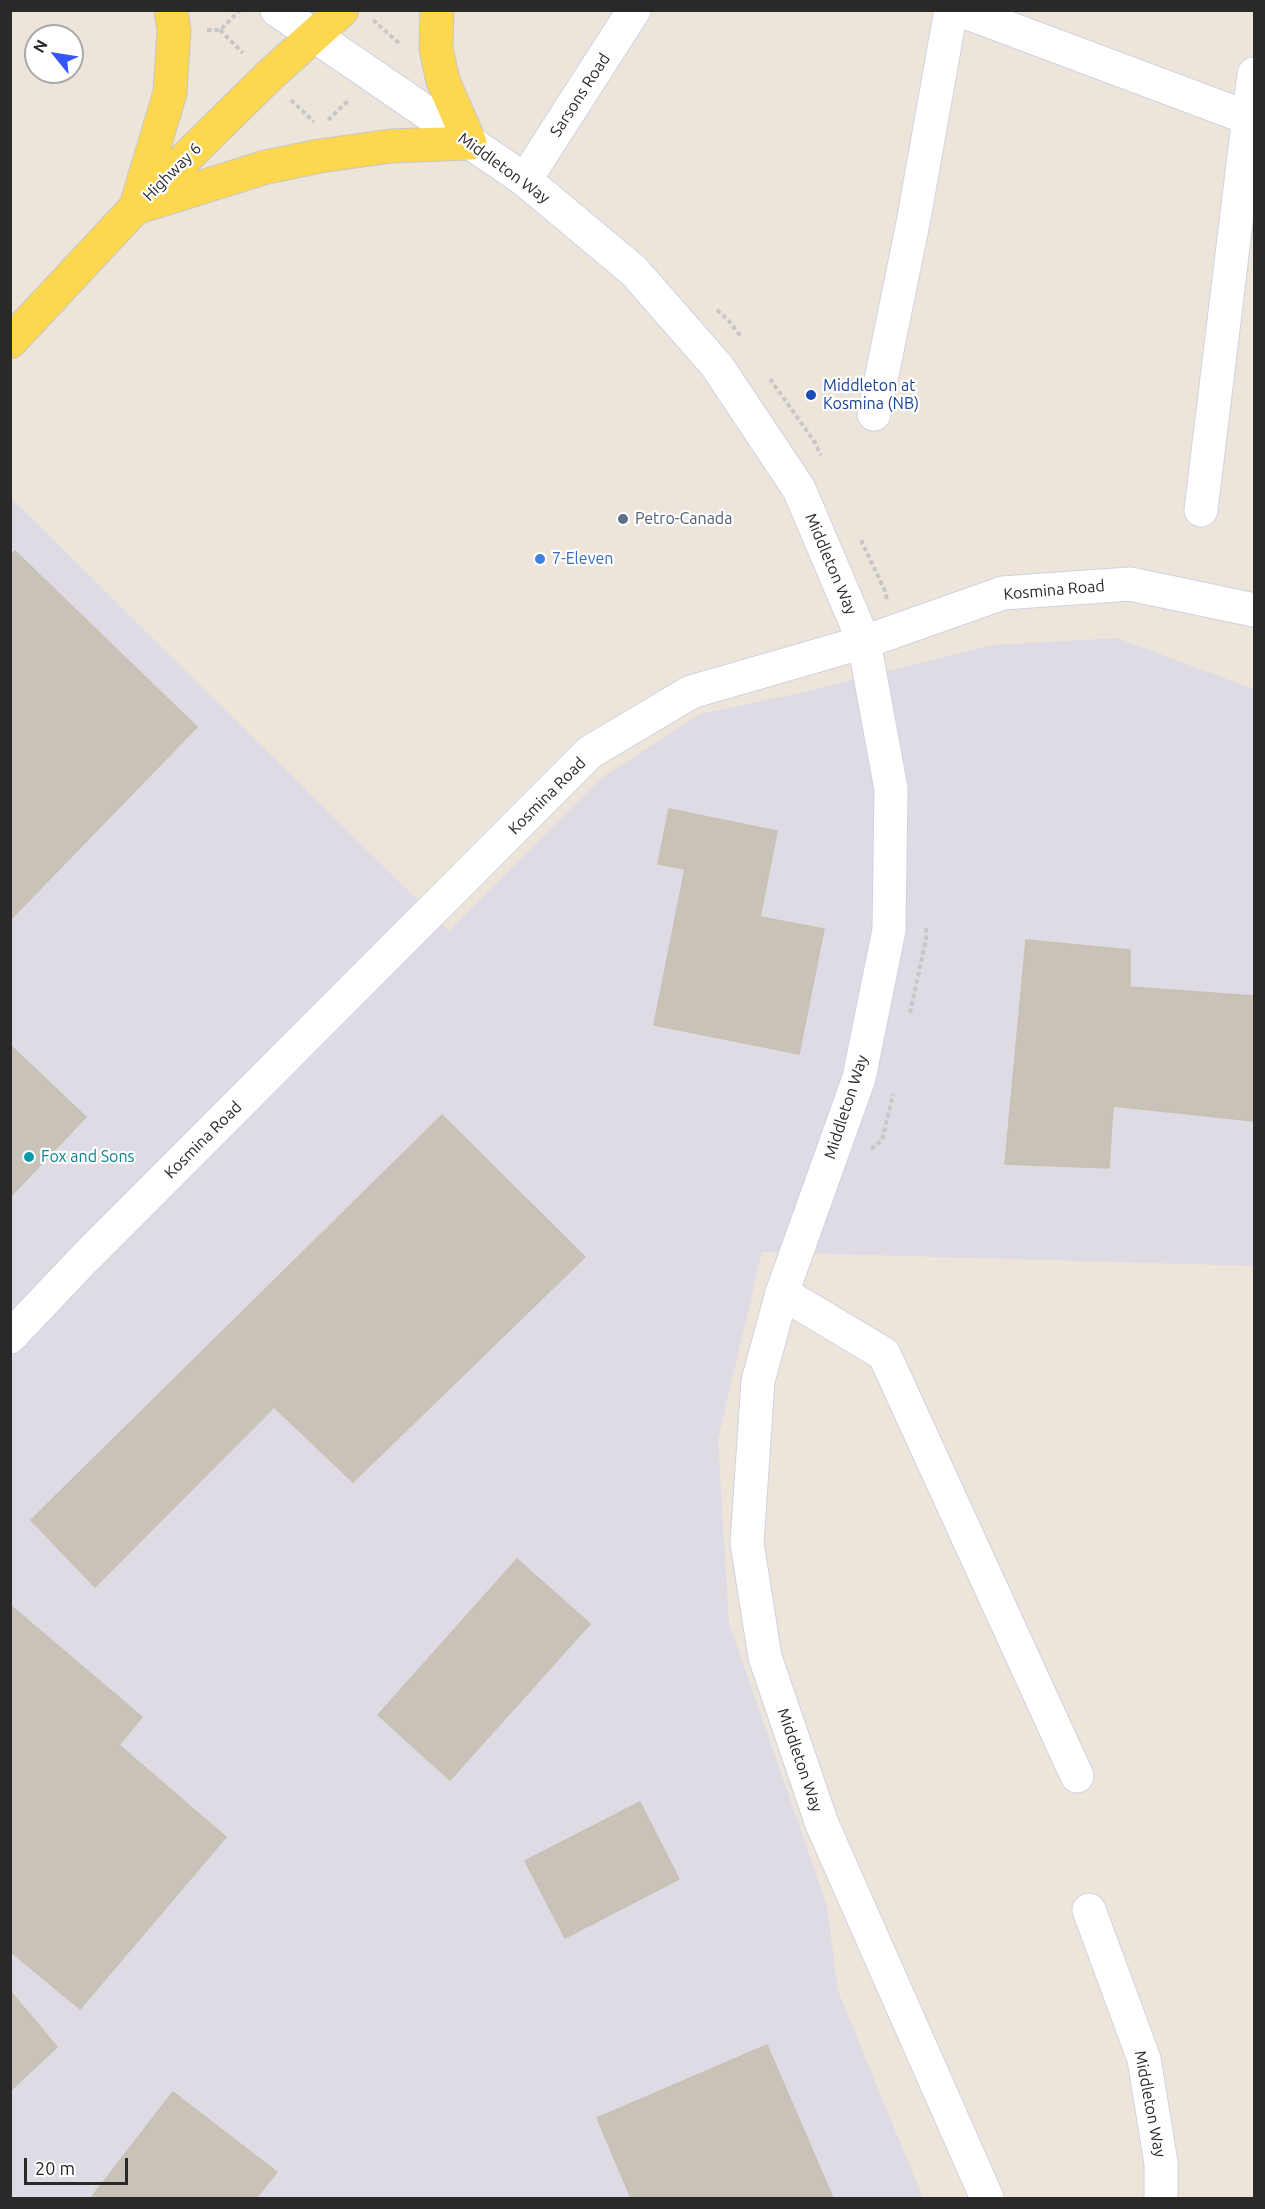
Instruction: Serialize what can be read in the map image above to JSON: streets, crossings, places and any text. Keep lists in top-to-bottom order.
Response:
{
  "streets": {
    "main road": ["Highway 6"],
    "street": ["Sarsons Road", "Middleton Way", "Kosmina Road"]
  },
  "crossings": [
    ["Sarsons Road", "Middleton Way"],
    ["Middleton Way", "Highway 6"],
    ["Middleton Way", "Kosmina Road"]
  ],
  "places": [
    "Middleton at Kosmina (NB)",
    "Petro-Canada",
    "7-Eleven",
    "Fox and Sons"
  ],
  "scale_bar": "20 m",
  "north": "top left"
}
